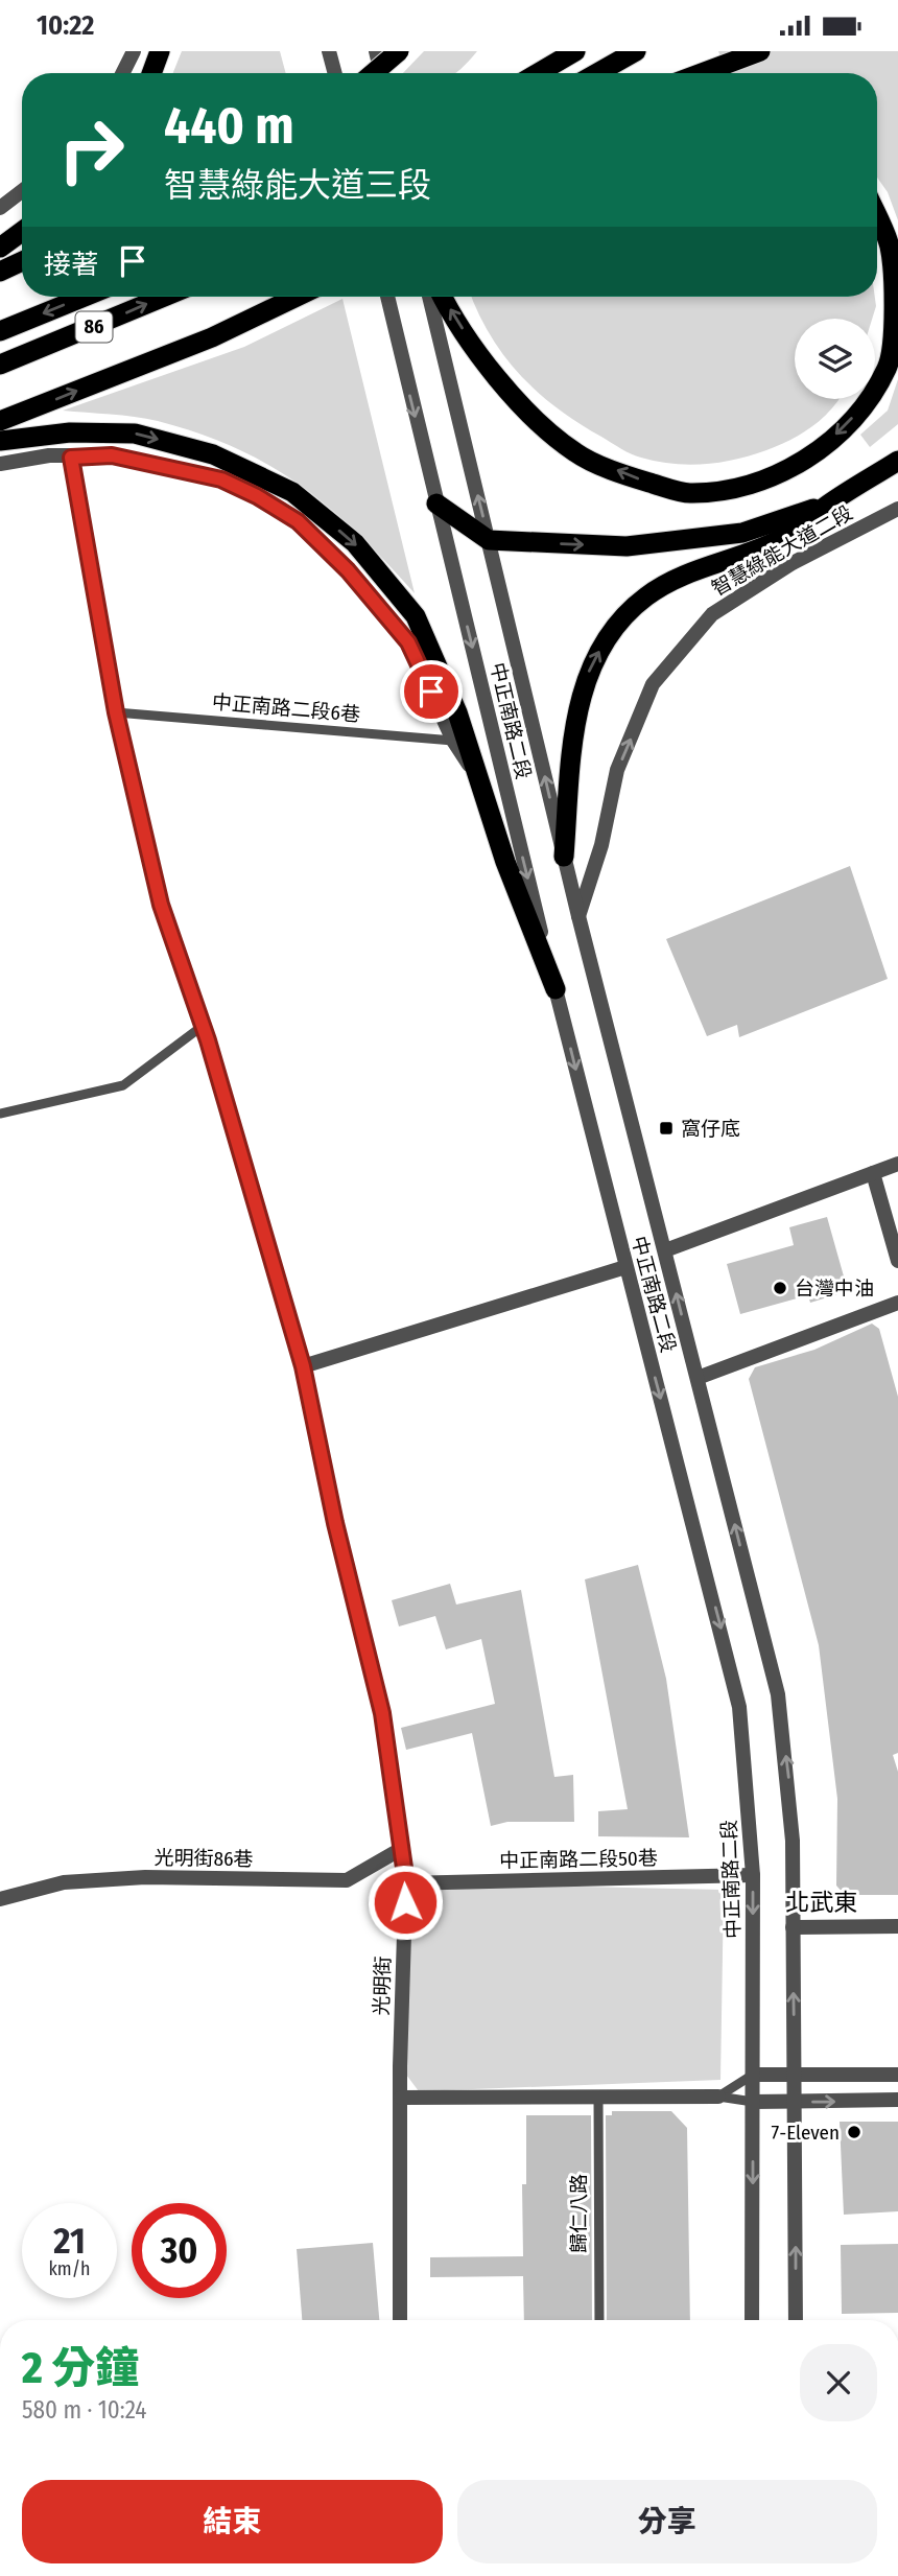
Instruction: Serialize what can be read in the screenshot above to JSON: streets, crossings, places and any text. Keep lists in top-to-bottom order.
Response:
{
  "streets": {
    "highway": ["86"],
    "street": [
      "智慧綠能大道二段",
      "中正南路二段",
      "光明街86巷",
      "中正南路二段50巷",
      "光明街"
    ],
    "lane": ["中正南路二段6巷", "歸仁八路"]
  },
  "crossings": [
    ["智慧綠能大道二段", "中正南路二段"],
    ["中正南路二段6巷", "光明街"],
    ["中正南路二段", "中正南路二段50巷"],
    ["光明街86巷", "光明街"],
    ["中正南路二段50巷", "光明街"]
  ],
  "one_way": ["智慧綠能大道二段"],
  "districts": ["北武東"],
  "places": {
    "transit": ["窩仔底"],
    "other": ["台灣中油", "7-Eleven"]
  },
  "page": {
    "status": "10:22",
    "turn": ["440 m", "智慧綠能大道三段"],
    "then": "接著",
    "speed": "21 km/h",
    "limit": "30",
    "heading": ["2 分鐘", "580 m · 10:24"],
    "buttons": ["結束", "分享"]
  }
}
